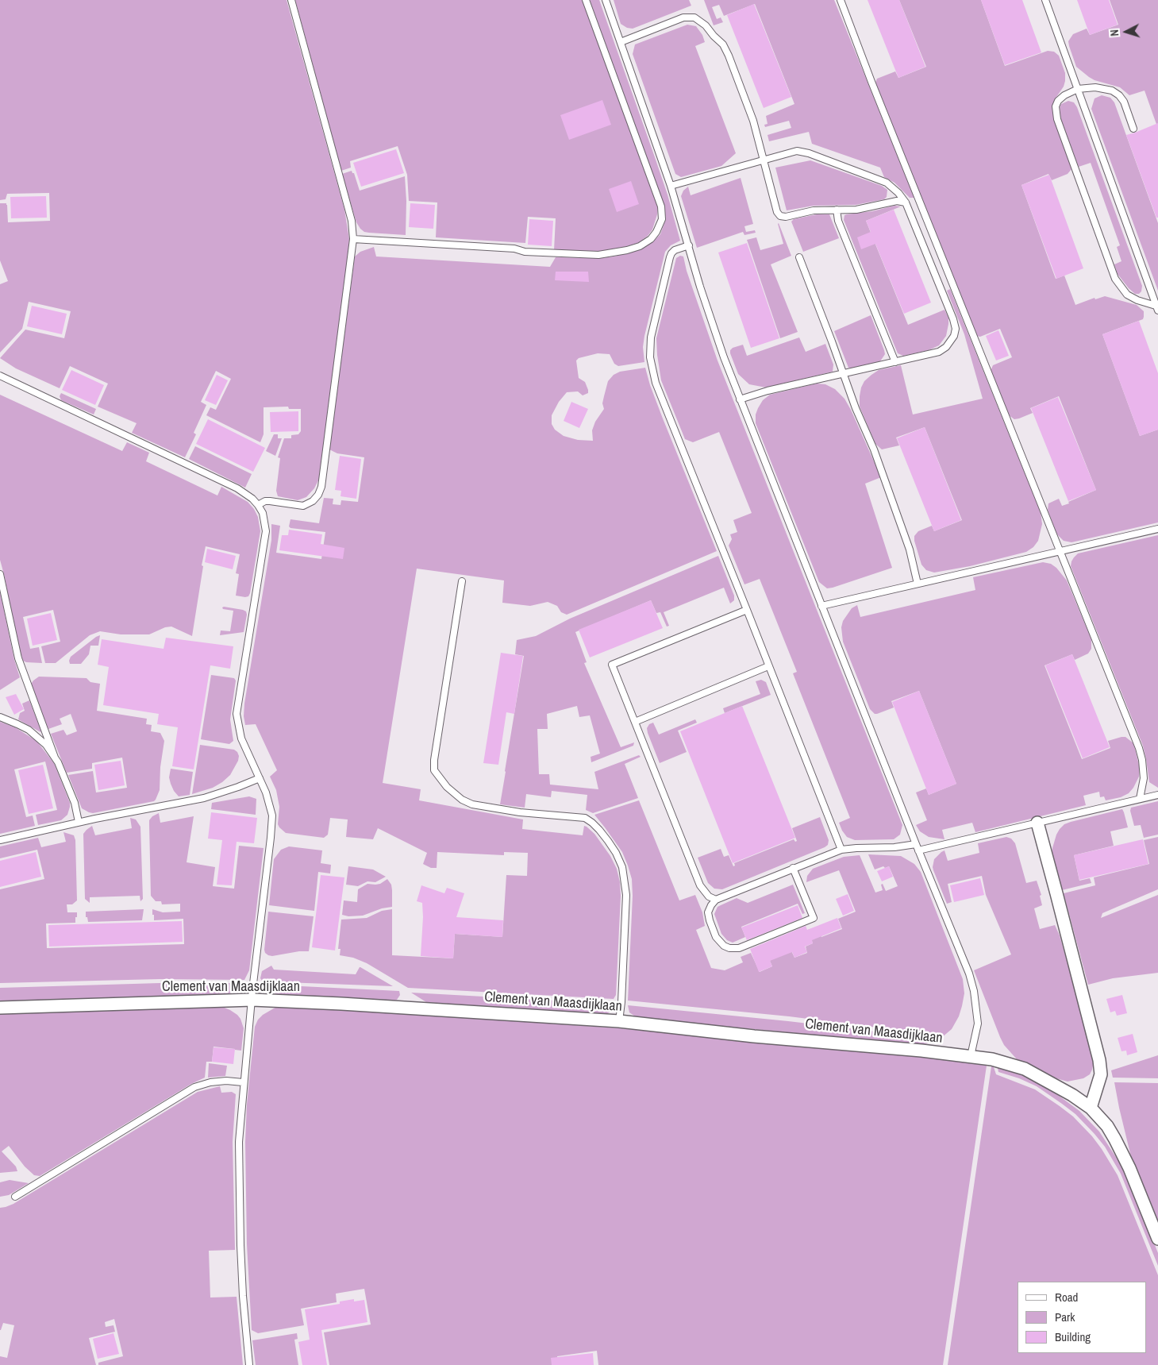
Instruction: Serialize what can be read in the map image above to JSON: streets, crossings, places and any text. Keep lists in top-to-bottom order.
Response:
{
  "streets": {
    "street": ["Clement van Maasdijklaan"]
  },
  "legend": ["Road", "Park", "Building"],
  "north": "left"
}
